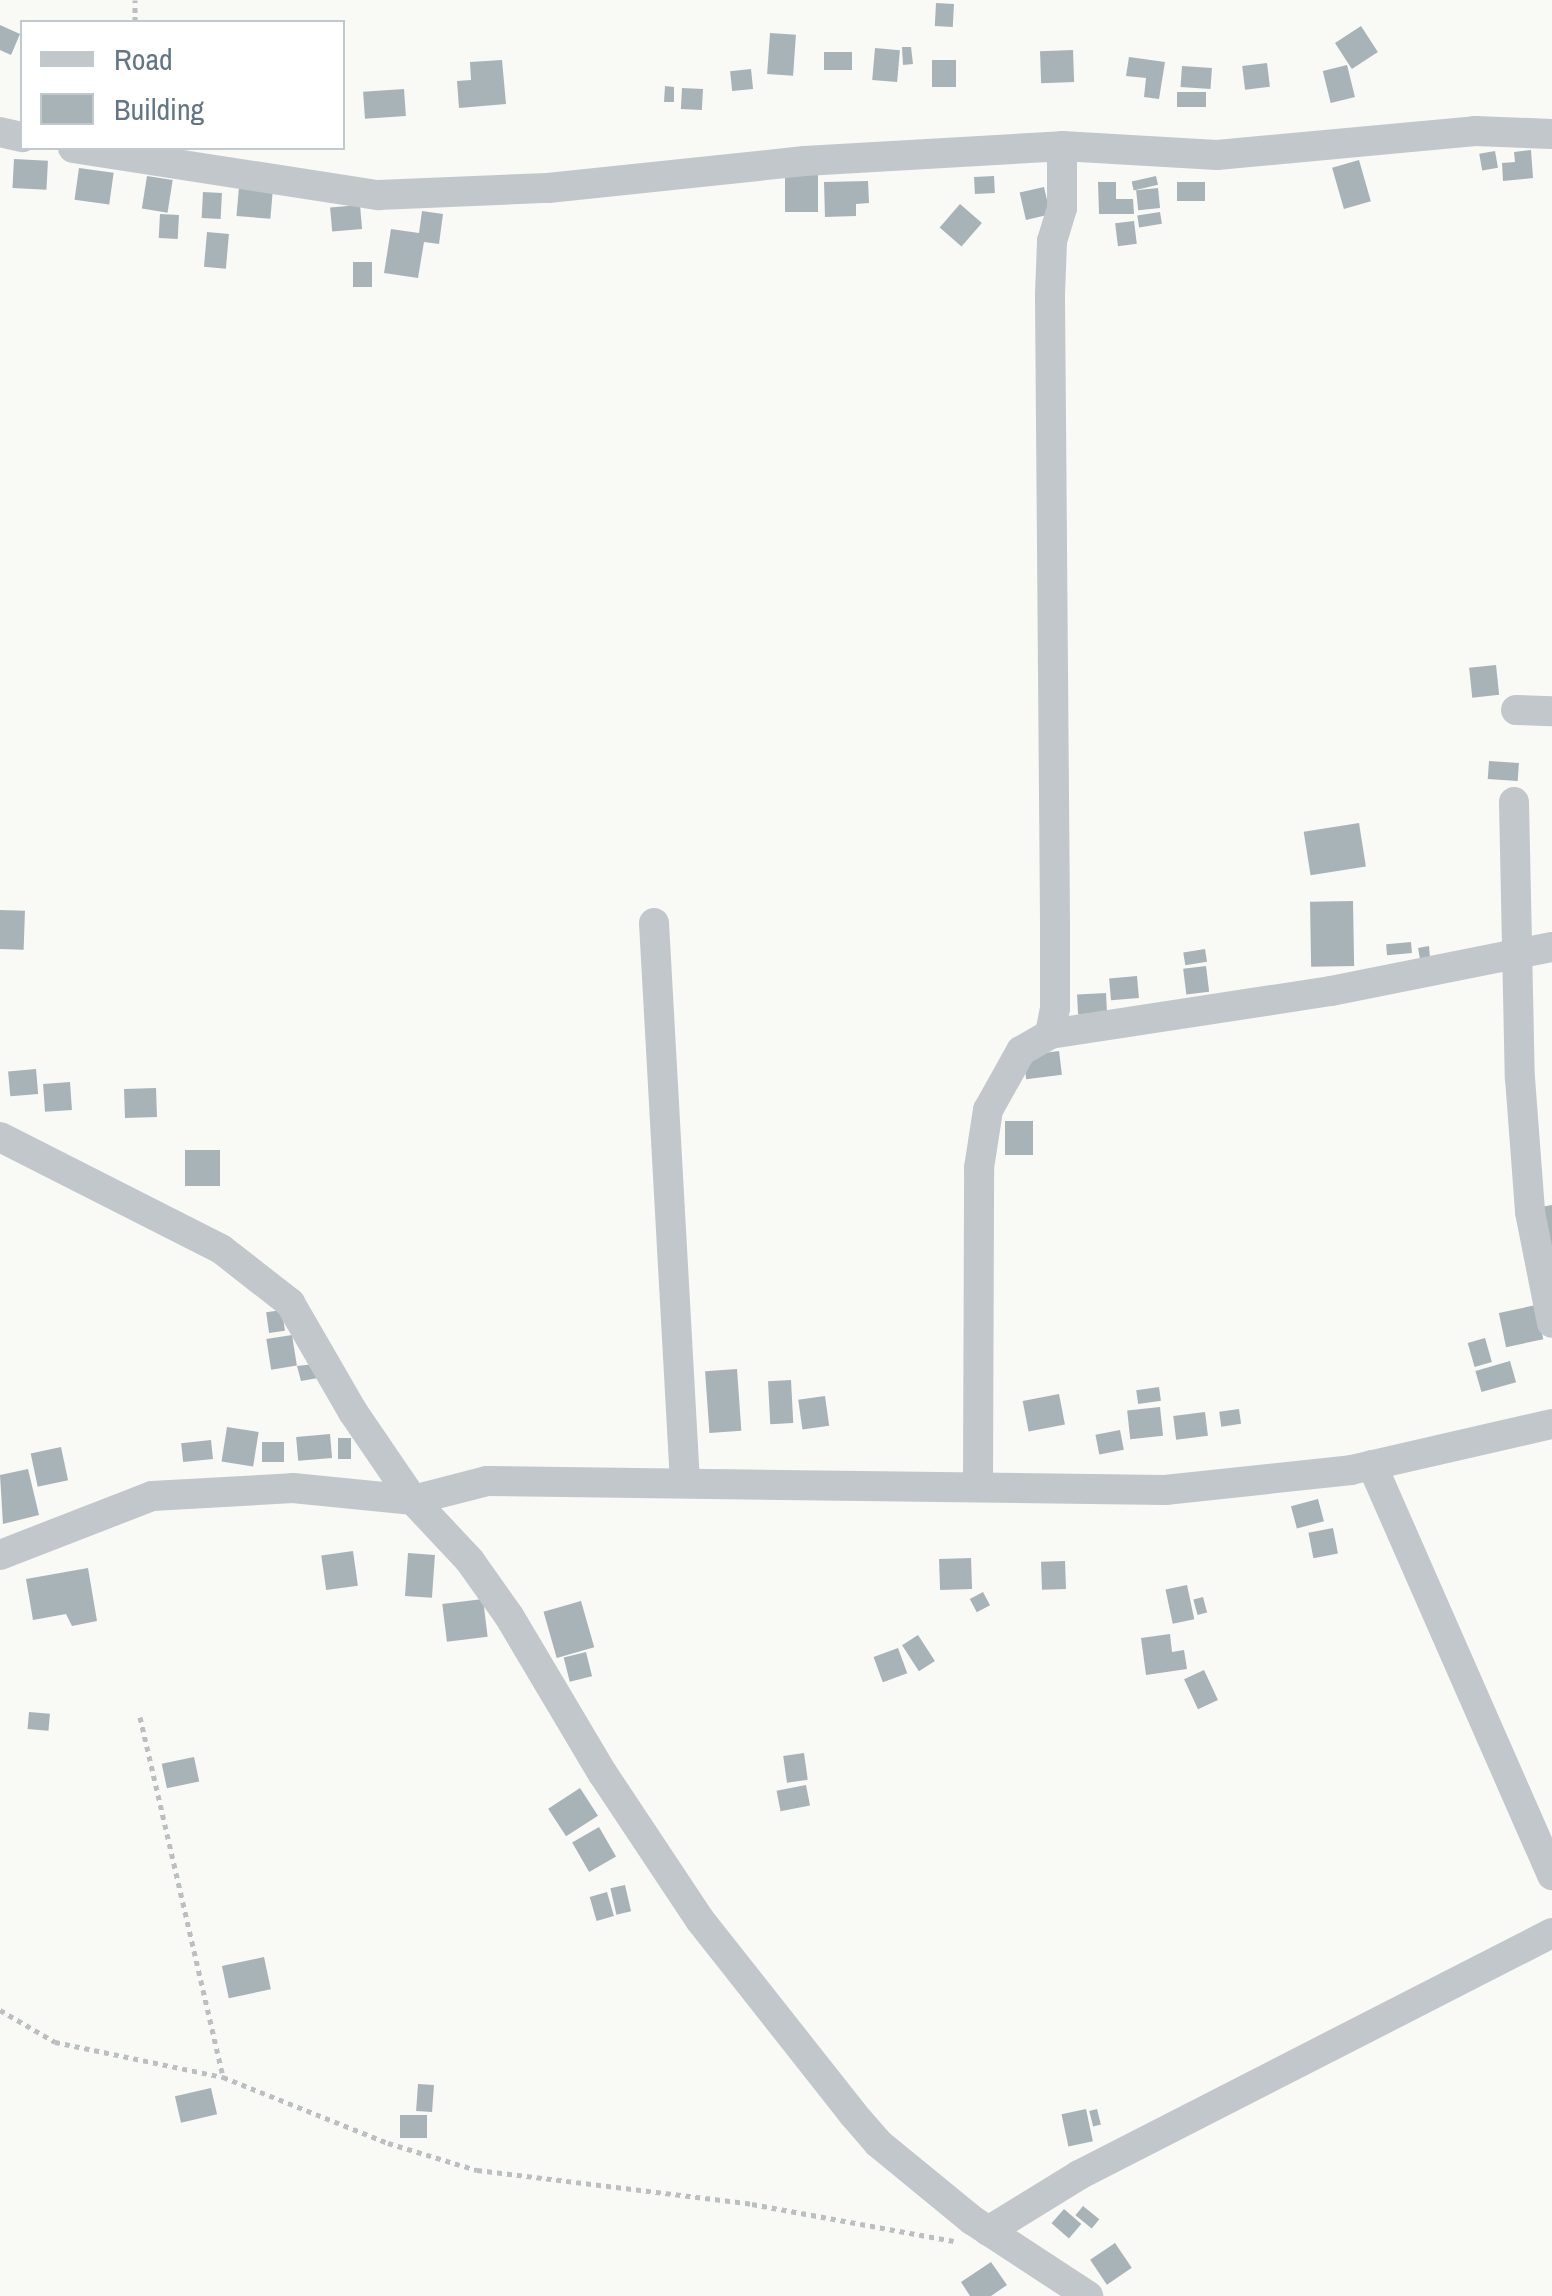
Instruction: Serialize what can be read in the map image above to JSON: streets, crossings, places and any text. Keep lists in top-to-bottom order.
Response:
{
  "legend": ["Road", "Building"]
}
